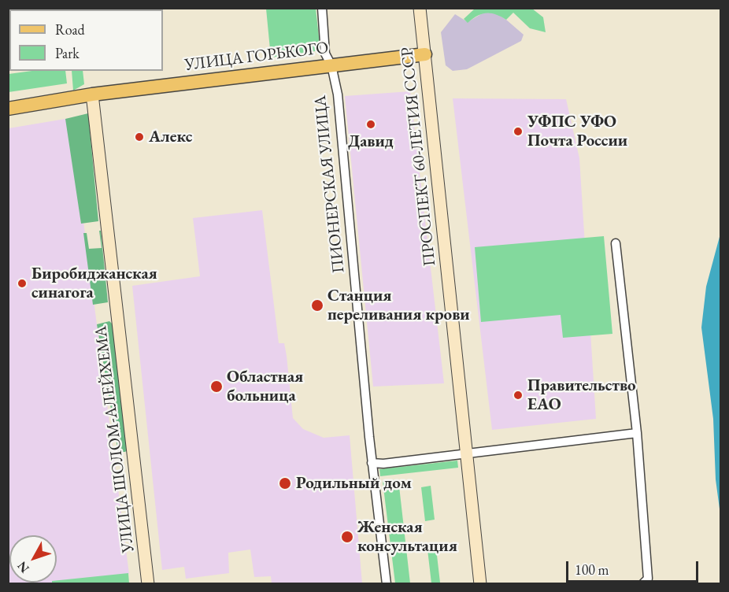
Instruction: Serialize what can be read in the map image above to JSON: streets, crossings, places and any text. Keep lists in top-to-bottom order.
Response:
{
  "streets": {
    "main road": ["УЛИЦА ГОРЬКОГО", "ПРОСПЕКТ 60-ЛЕТИЯ СССР", "УЛИЦА ШОЛОМ-АЛЕЙХЕМА"],
    "street": ["ПИОНЕРСКАЯ УЛИЦА"]
  },
  "crossings": [
    ["УЛИЦА ГОРЬКОГО", "ПРОСПЕКТ 60-ЛЕТИЯ СССР"],
    ["УЛИЦА ГОРЬКОГО", "ПИОНЕРСКАЯ УЛИЦА"],
    ["УЛИЦА ГОРЬКОГО", "УЛИЦА ШОЛОМ-АЛЕЙХЕМА"]
  ],
  "places": [
    "Давид",
    "УФПС УФО Почта России",
    "Алекс",
    "Биробиджанская синагога",
    "Станция переливания крови",
    "Областная больница",
    "Правительство ЕАО",
    "Родильный дом",
    "Женская консультация"
  ],
  "legend": ["Road", "Park"],
  "scale_bar": "100 m",
  "north": "bottom left"
}
